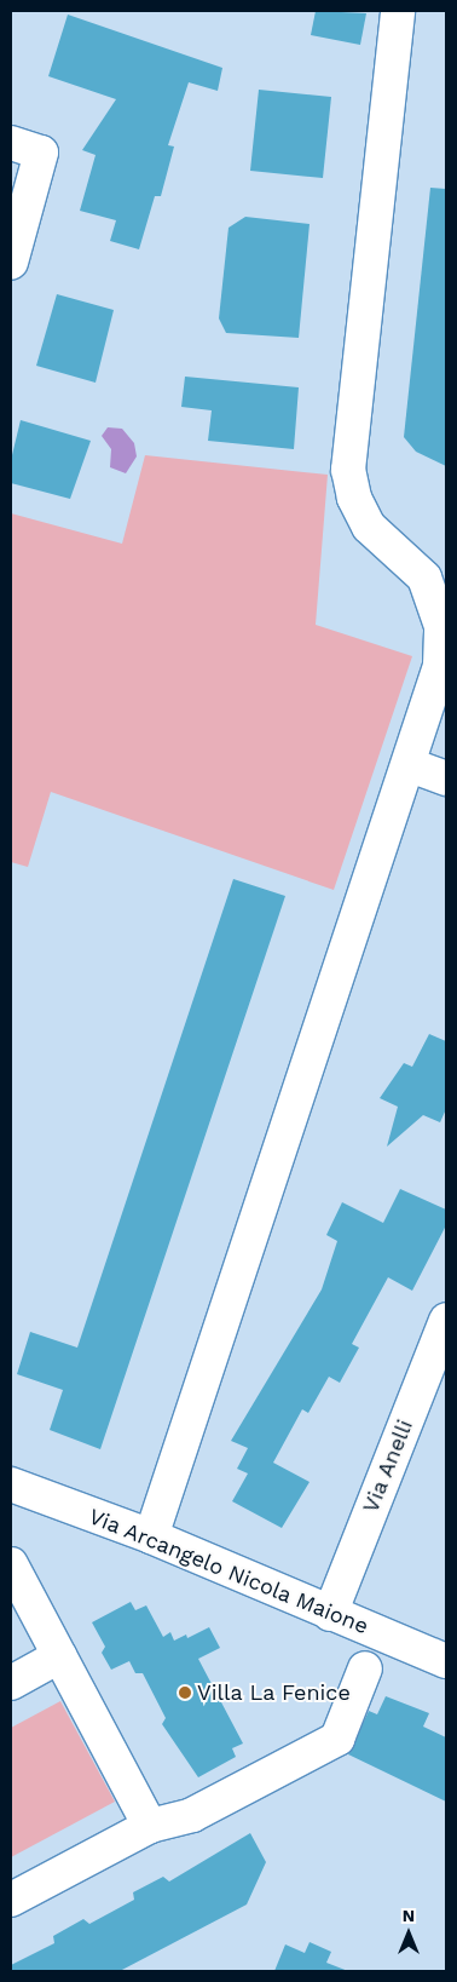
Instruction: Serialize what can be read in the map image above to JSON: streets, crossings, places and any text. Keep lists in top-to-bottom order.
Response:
{
  "streets": {
    "street": ["Via Anelli", "Via Arcangelo Nicola Maione"]
  },
  "crossings": [
    ["Via Anelli", "Via Arcangelo Nicola Maione"]
  ],
  "places": ["Villa La Fenice"],
  "north": "top"
}
